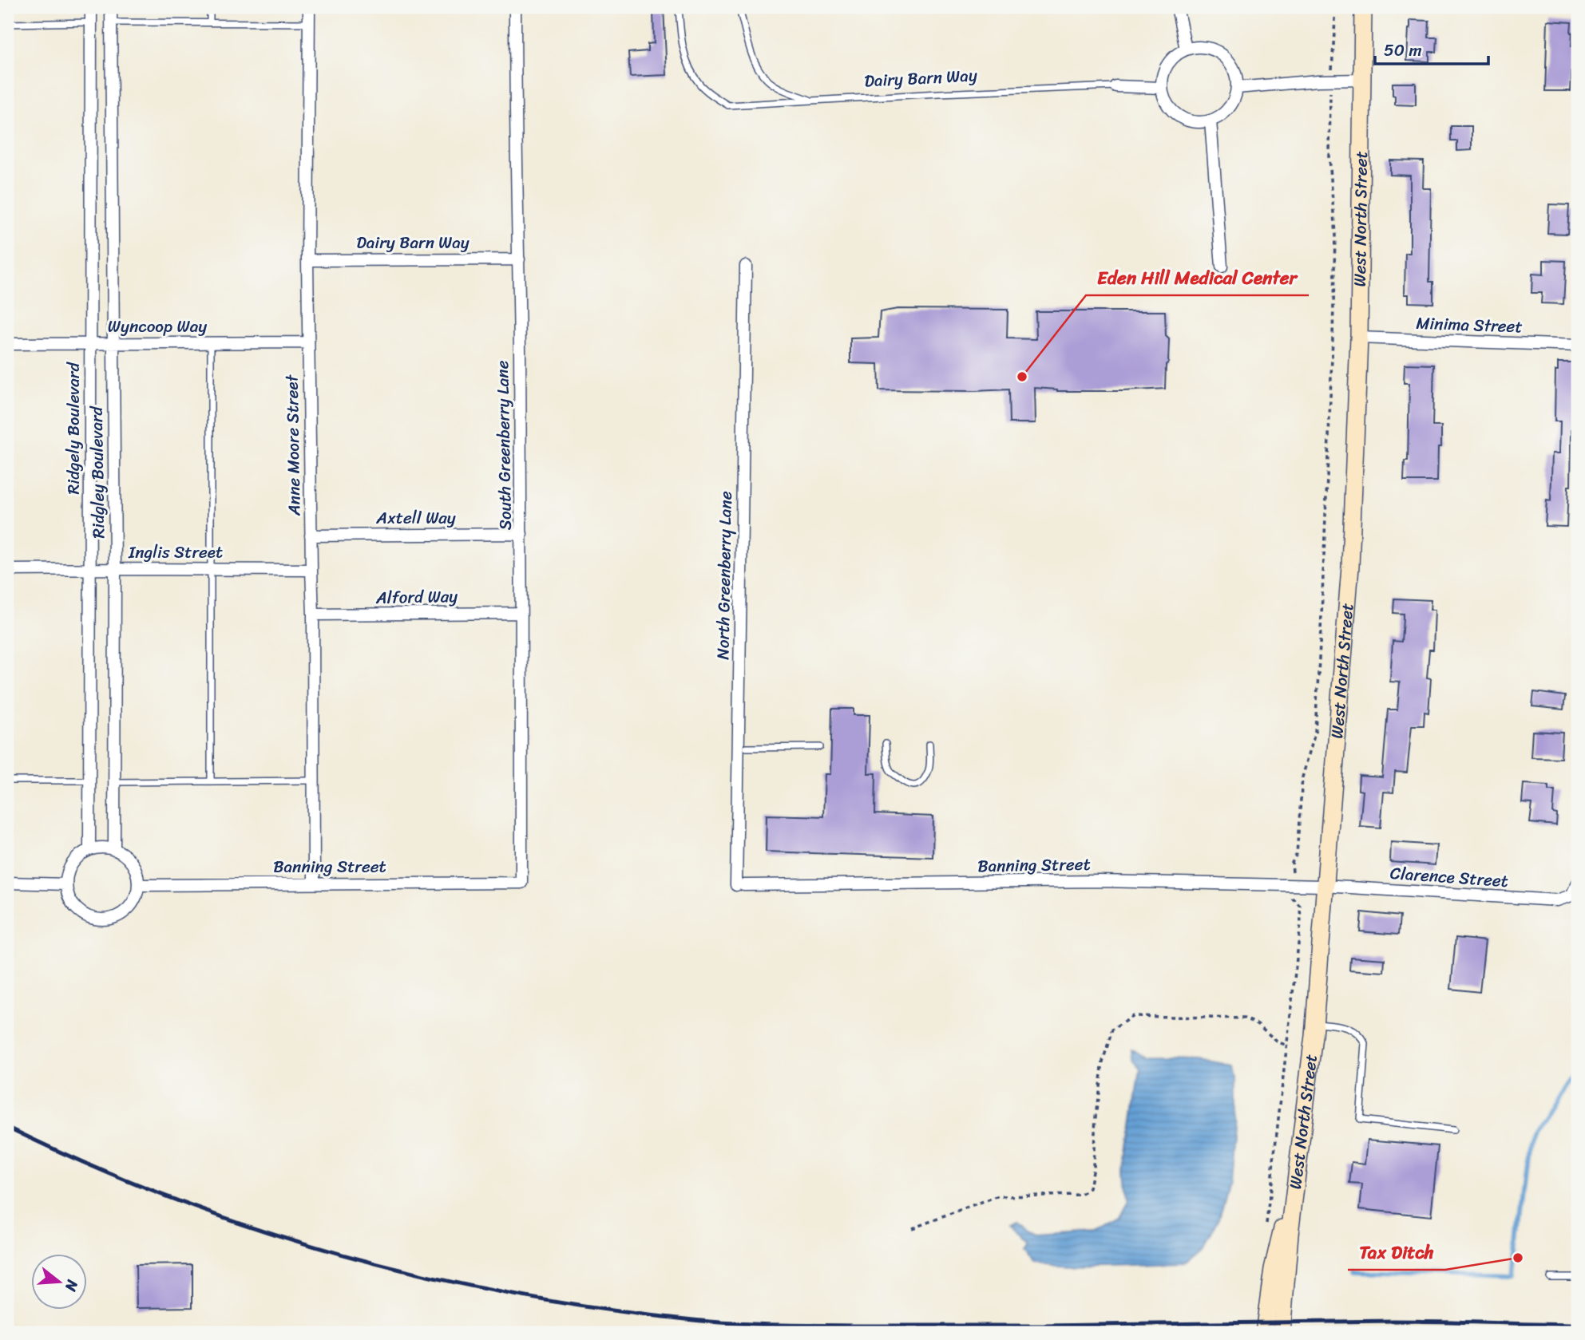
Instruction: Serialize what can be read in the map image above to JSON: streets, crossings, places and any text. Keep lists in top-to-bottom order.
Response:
{
  "streets": {
    "main road": ["West North Street"],
    "street": [
      "Dairy Barn Way",
      "Minima Street",
      "Wyncoop Way",
      "Ridgely Boulevard",
      "Anne Moore Street",
      "South Greenberry Lane",
      "Ridgley Boulevard",
      "Axtell Way",
      "Inglis Street",
      "North Greenberry Lane",
      "Alford Way",
      "Banning Street",
      "Clarence Street"
    ]
  },
  "crossings": [
    ["Dairy Barn Way", "Anne Moore Street"],
    ["Dairy Barn Way", "South Greenberry Lane"],
    ["West North Street", "Minima Street"],
    ["West North Street", "Banning Street"],
    ["West North Street", "Clarence Street"],
    ["Wyncoop Way", "Ridgely Boulevard"],
    ["Wyncoop Way", "Anne Moore Street"],
    ["Wyncoop Way", "Ridgley Boulevard"],
    ["Ridgely Boulevard", "Ridgley Boulevard"],
    ["Ridgely Boulevard", "Inglis Street"],
    ["Ridgely Boulevard", "Banning Street"],
    ["Anne Moore Street", "Axtell Way"],
    ["Anne Moore Street", "Inglis Street"],
    ["Anne Moore Street", "Alford Way"],
    ["Anne Moore Street", "Banning Street"],
    ["South Greenberry Lane", "Axtell Way"],
    ["South Greenberry Lane", "Alford Way"],
    ["South Greenberry Lane", "Banning Street"],
    ["Ridgley Boulevard", "Inglis Street"],
    ["Ridgley Boulevard", "Banning Street"],
    ["North Greenberry Lane", "Banning Street"],
    ["Banning Street", "Clarence Street"]
  ],
  "places": ["Eden Hill Medical Center", "Tax Ditch"],
  "scale_bar": "50 m",
  "north": "right"
}
